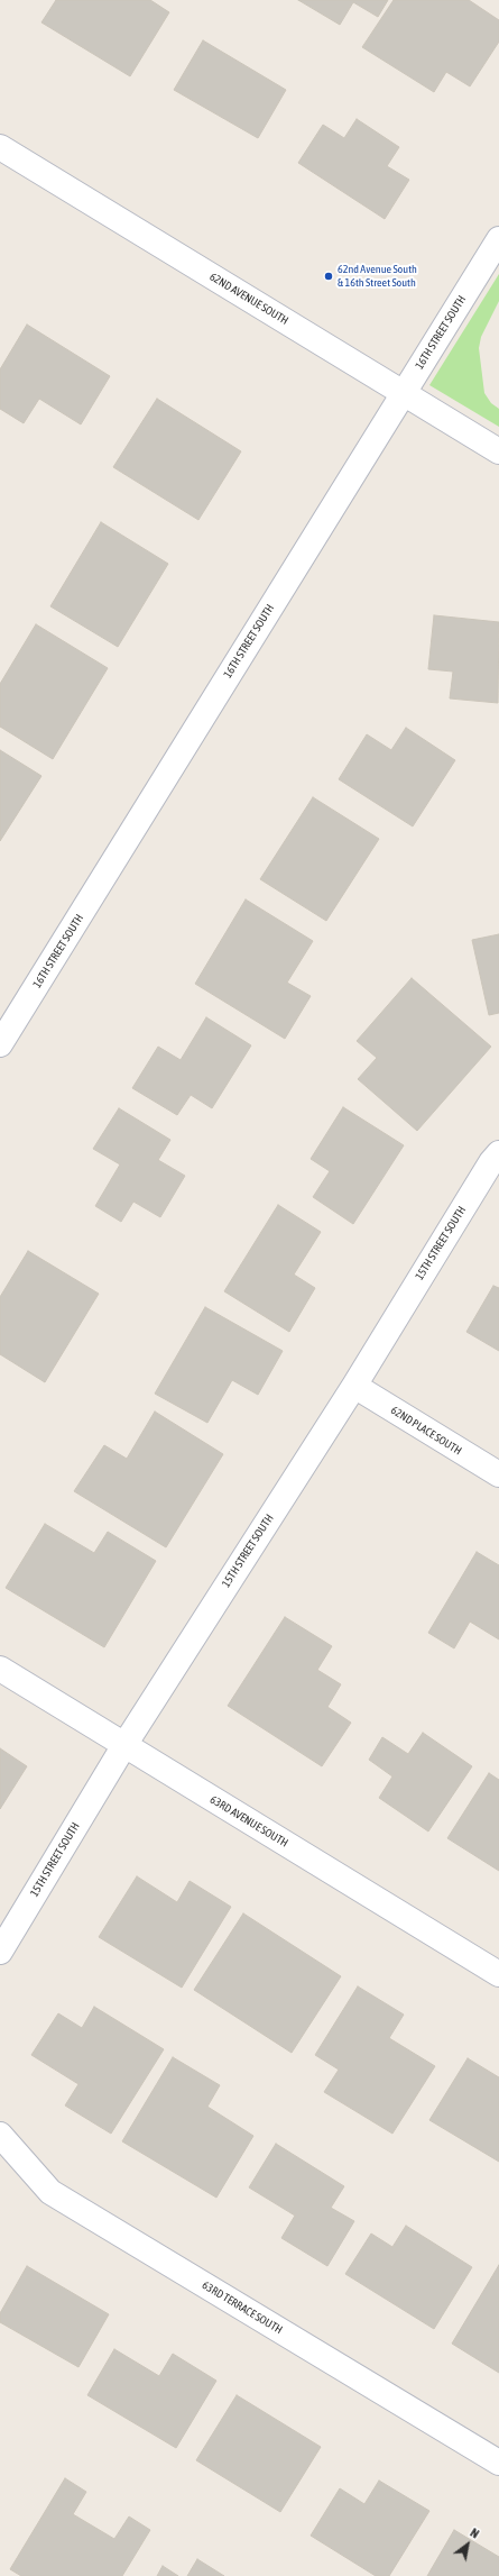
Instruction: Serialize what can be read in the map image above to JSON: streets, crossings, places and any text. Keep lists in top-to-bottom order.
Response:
{
  "streets": {
    "street": [
      "62ND AVENUE SOUTH",
      "16TH STREET SOUTH",
      "15TH STREET SOUTH",
      "62ND PLACE SOUTH",
      "63RD AVENUE SOUTH",
      "63RD TERRACE SOUTH"
    ]
  },
  "crossings": [
    ["62ND AVENUE SOUTH", "16TH STREET SOUTH"],
    ["15TH STREET SOUTH", "62ND PLACE SOUTH"],
    ["15TH STREET SOUTH", "63RD AVENUE SOUTH"]
  ],
  "places": ["62nd Avenue South & 16th Street South"],
  "north": "top right"
}
